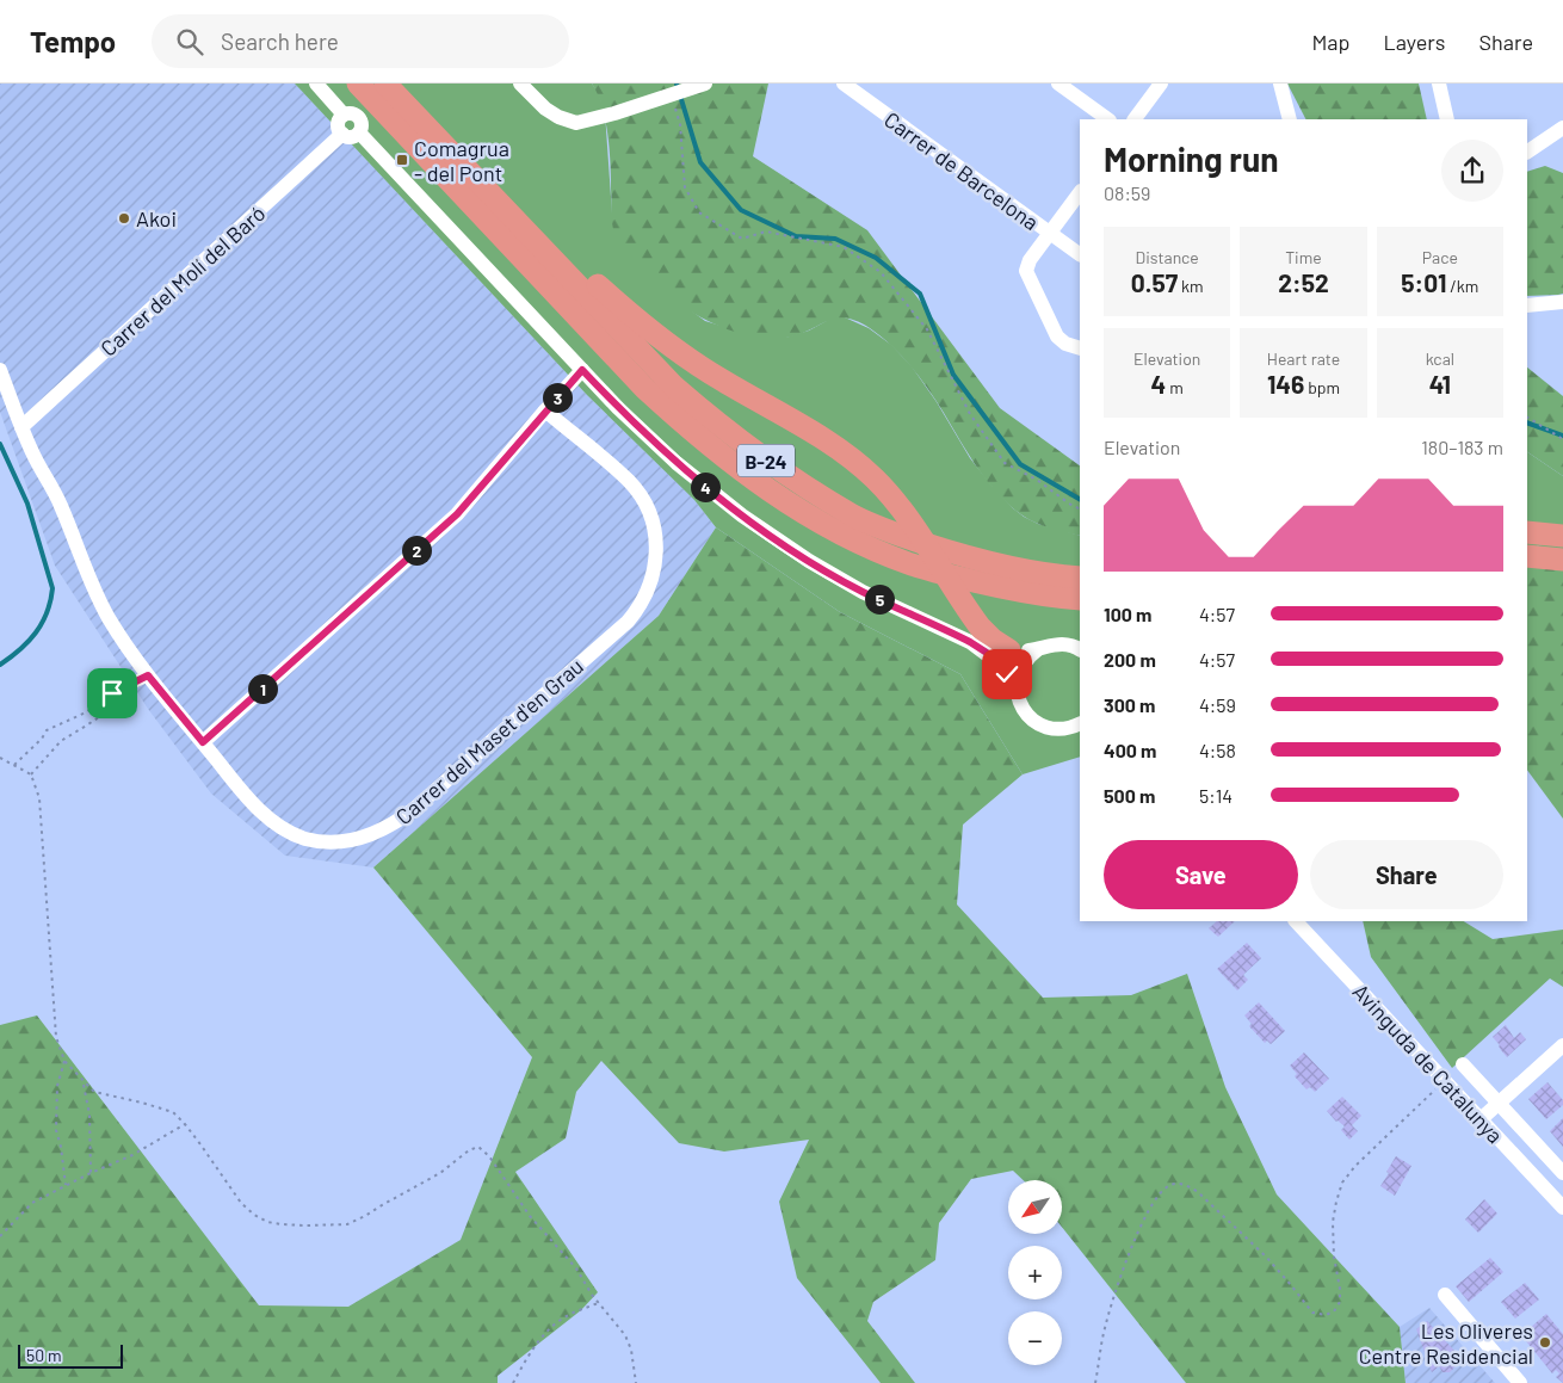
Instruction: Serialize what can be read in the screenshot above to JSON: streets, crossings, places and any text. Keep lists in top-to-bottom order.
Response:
{
  "streets": {
    "highway": ["B-24"],
    "street": [
      "Carrer de Barcelona",
      "Carrer del Molí del Baró",
      "Carrer del Maset d'en Grau",
      "Avinguda de Catalunya"
    ]
  },
  "crossings": [
    ["Carrer del Molí del Baró", "Carrer del Maset d'en Grau"]
  ],
  "places": {
    "transit": ["Comagrua - del Pont"],
    "other": ["Akoi", "Les Oliveres Centre Residencial"]
  },
  "scale_bar": "50 m",
  "north": "bottom left",
  "page": {
    "header": "Tempo",
    "search": "Search here",
    "nav": ["Map", "Layers", "Share"],
    "heading": ["Morning run", "08:59"],
    "stats": [
      ["Distance", "0.57 km"],
      ["Time", "2:52"],
      ["Pace", "5:01 /km"],
      ["Elevation", "4 m"],
      ["Heart rate", "146 bpm"],
      ["kcal", "41"]
    ],
    "pins": [
      "3",
      "4",
      "2",
      "5",
      "1"
    ],
    "chart": ["Elevation", "180–183 m"],
    "list": [
      {
        "name": "100 m",
        "note": "4:57"
      },
      {
        "name": "200 m",
        "note": "4:57"
      },
      {
        "name": "300 m",
        "note": "4:59"
      },
      {
        "name": "400 m",
        "note": "4:58"
      },
      {
        "name": "500 m",
        "note": "5:14"
      }
    ],
    "buttons": ["Save", "Share"],
    "map_buttons": ["+", "−"],
    "scale": "50 m"
  }
}
